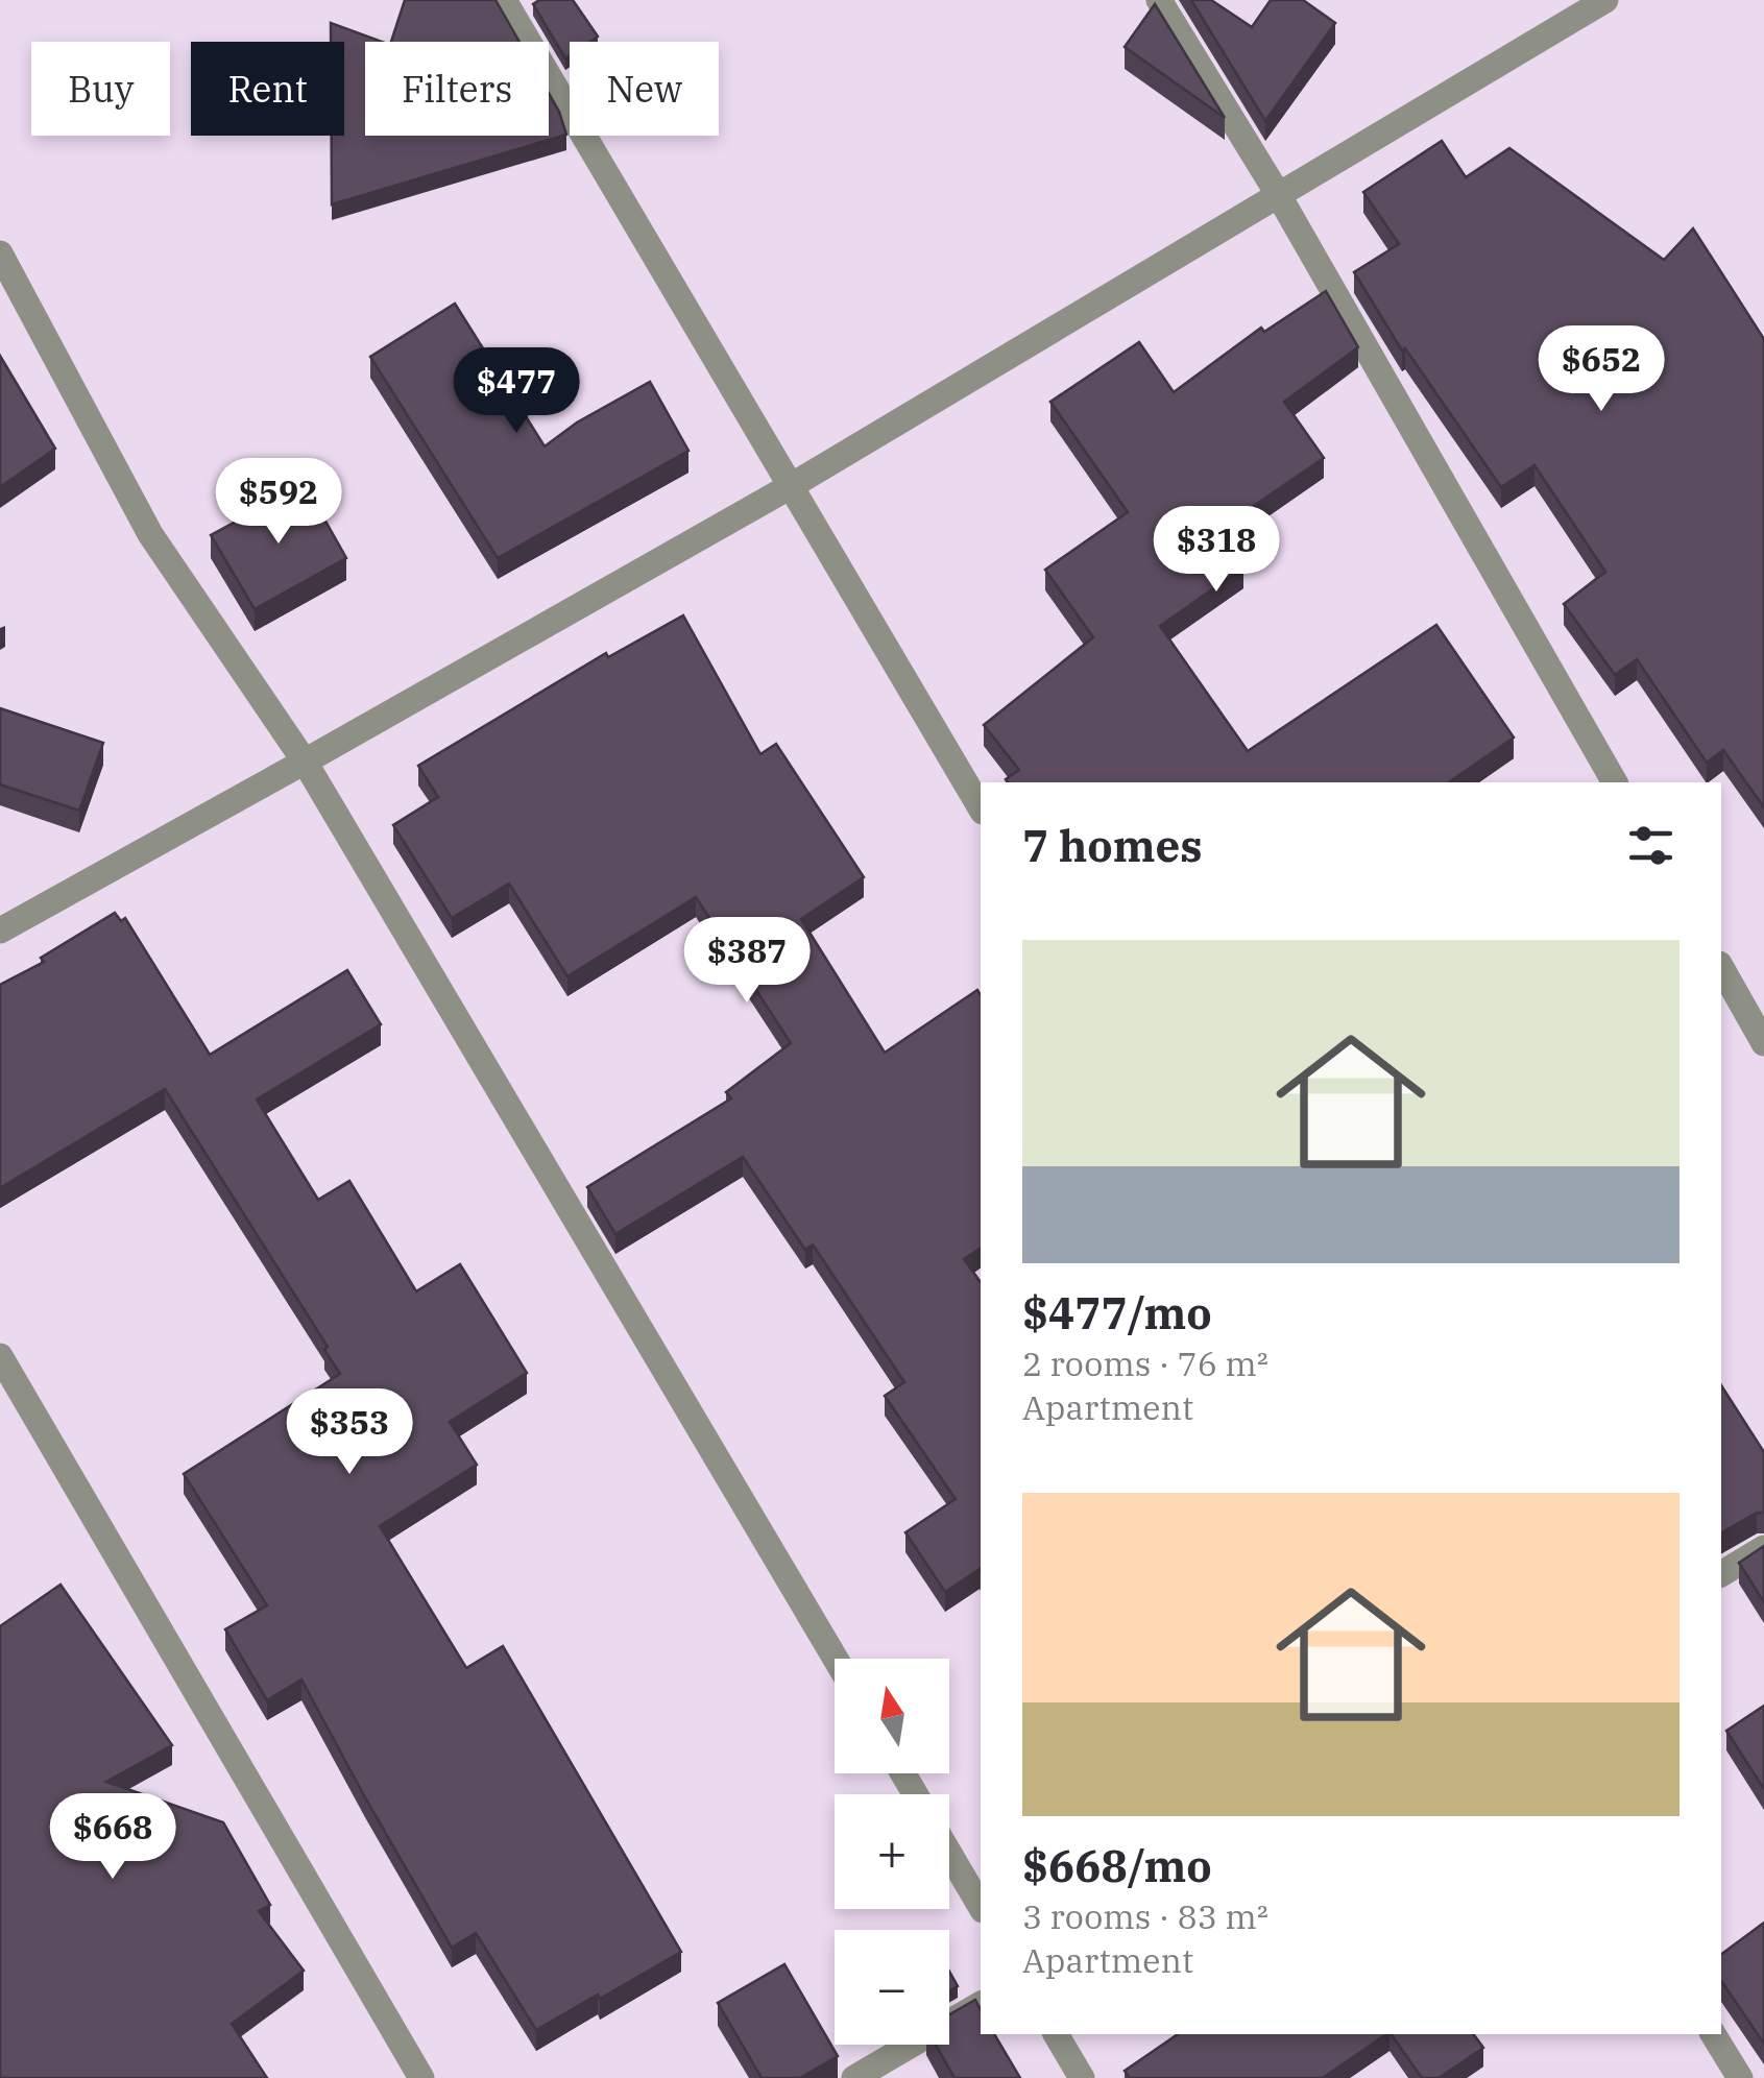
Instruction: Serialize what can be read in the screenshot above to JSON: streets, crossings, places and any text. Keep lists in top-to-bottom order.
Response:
{
  "north": "top",
  "page": {
    "chip": [
      "Buy",
      "Rent",
      "Filters",
      "New"
    ],
    "price": [
      "$652",
      "$477",
      "$592",
      "$318",
      "$387",
      "$353",
      "$668"
    ],
    "heading": "7 homes",
    "list": [
      {
        "name": "$477/mo",
        "note": "2 rooms · 76 m² · Apartment"
      },
      {
        "name": "$668/mo",
        "note": "3 rooms · 83 m² · Apartment"
      }
    ],
    "map_buttons": ["+", "−"]
  }
}
